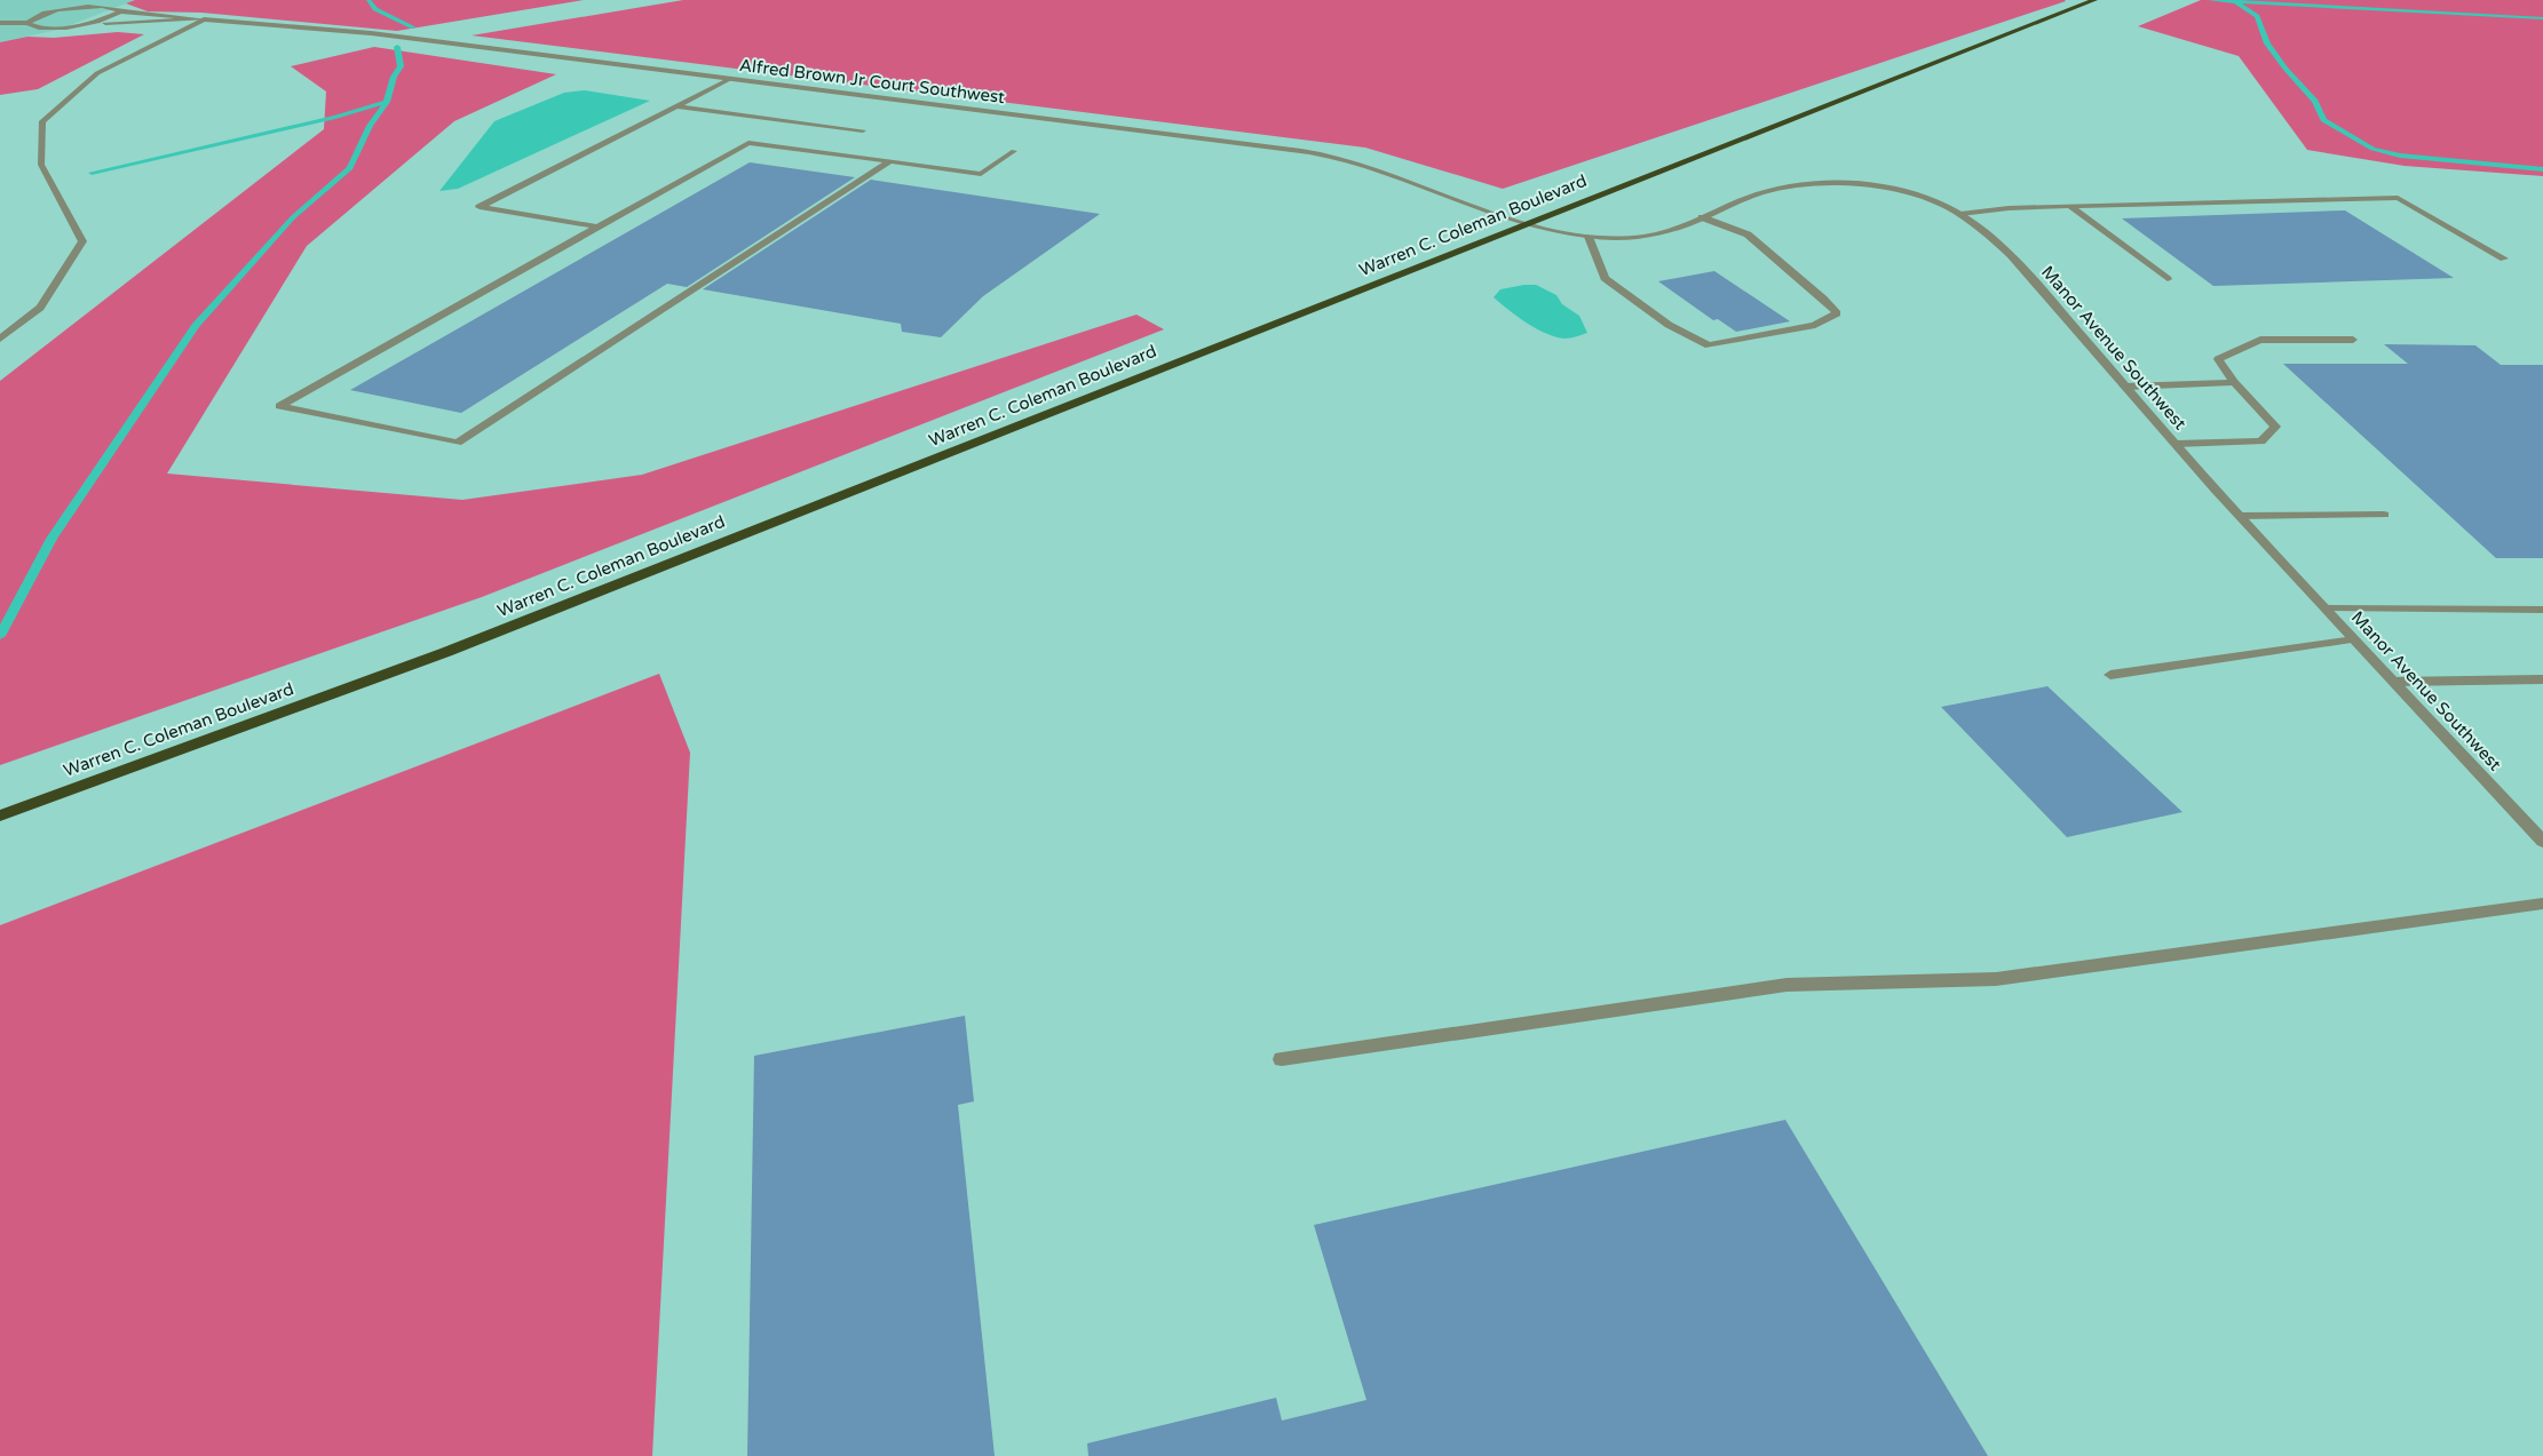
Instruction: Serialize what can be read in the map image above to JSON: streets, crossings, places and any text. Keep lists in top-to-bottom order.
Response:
{
  "streets": {
    "highway": ["Warren C. Coleman Boulevard"],
    "street": ["Alfred Brown Jr Court Southwest", "Manor Avenue Southwest"]
  },
  "crossings": [
    ["Alfred Brown Jr Court Southwest", "Warren C. Coleman Boulevard"],
    ["Alfred Brown Jr Court Southwest", "Manor Avenue Southwest"],
    ["Warren C. Coleman Boulevard", "Manor Avenue Southwest"]
  ]
}
